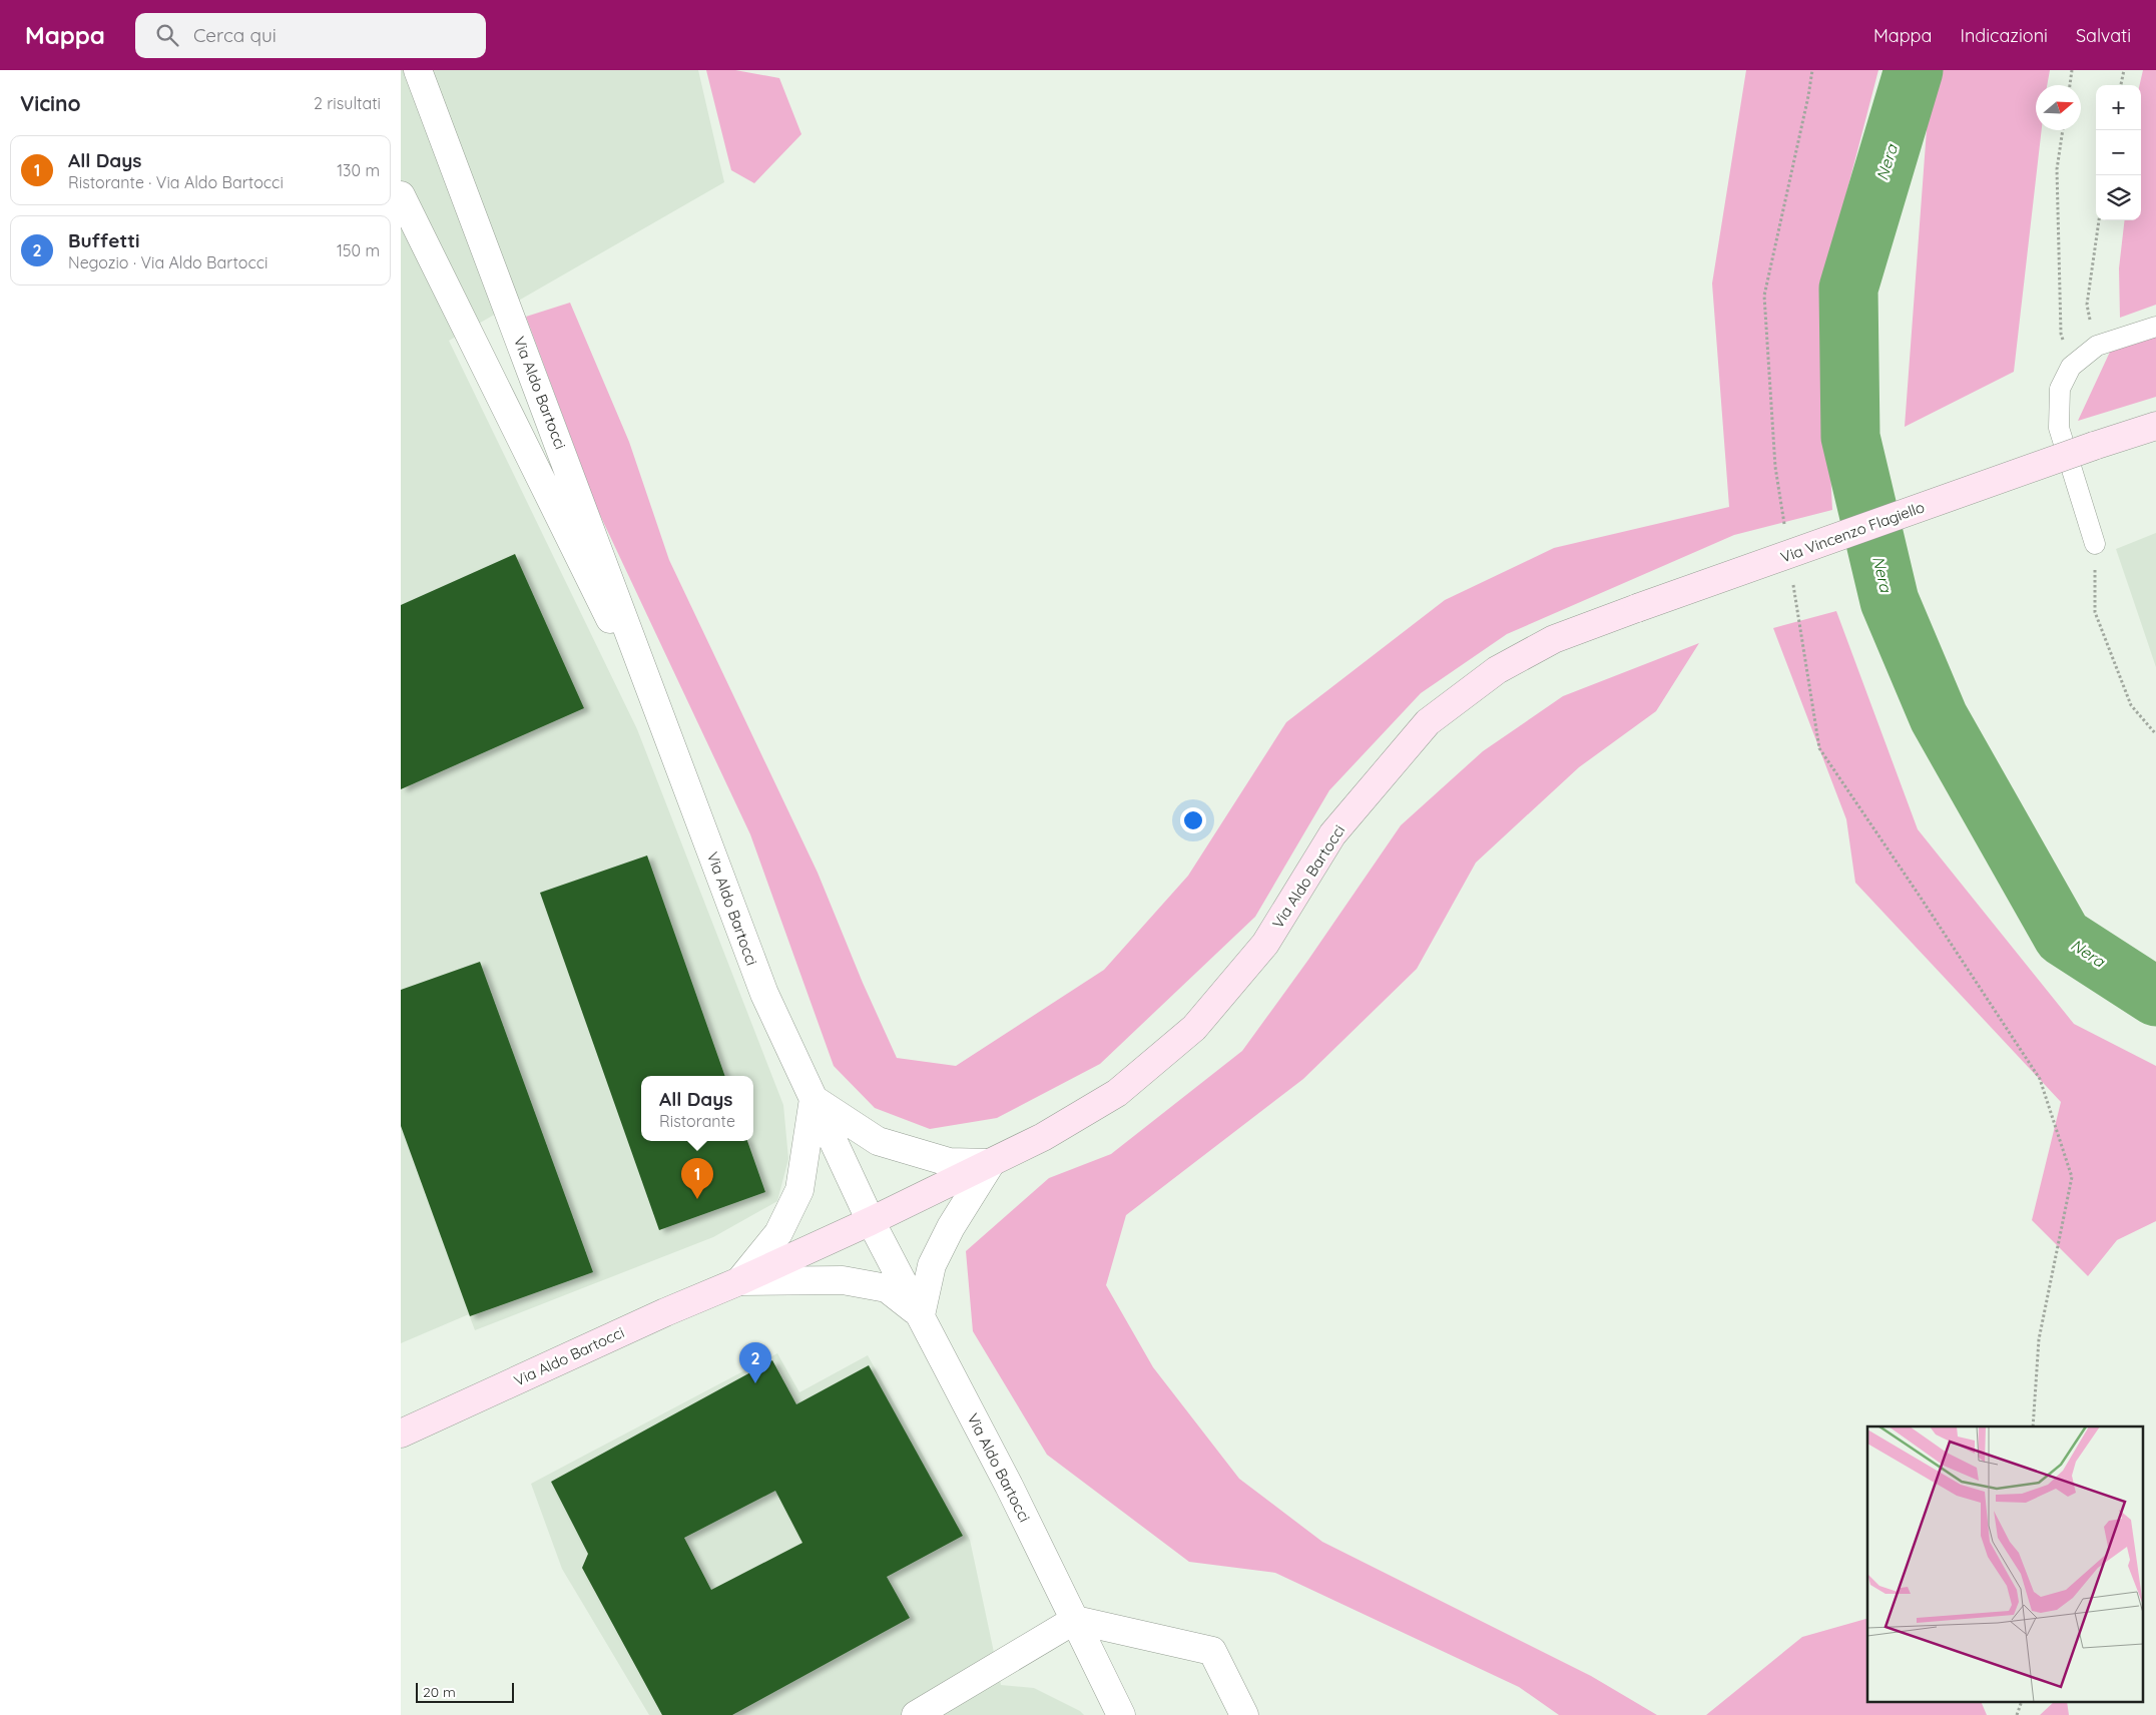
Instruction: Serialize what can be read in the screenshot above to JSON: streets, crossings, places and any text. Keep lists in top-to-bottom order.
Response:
{
  "streets": {
    "main road": ["Via Aldo Bartocci", "Via Vincenzo Flagiello"]
  },
  "crossings": [
    ["Via Aldo Bartocci", "Via Vincenzo Flagiello"]
  ],
  "water": ["Nera"],
  "scale_bar": "20 m",
  "north": "right",
  "page": {
    "header": "Mappa",
    "search": "Cerca qui",
    "nav": ["Mappa", "Indicazioni", "Salvati"],
    "heading": ["Vicino", "2 risultati"],
    "map_buttons": ["+", "−"],
    "list": [
      {
        "mark": "1",
        "name": "All Days",
        "note": "Ristorante · Via Aldo Bartocci",
        "value": "130 m"
      },
      {
        "mark": "2",
        "name": "Buffetti",
        "note": "Negozio · Via Aldo Bartocci",
        "value": "150 m"
      }
    ],
    "popup": ["All Days", "Ristorante"],
    "pins": ["1", "2"],
    "scale": "20 m"
  }
}
